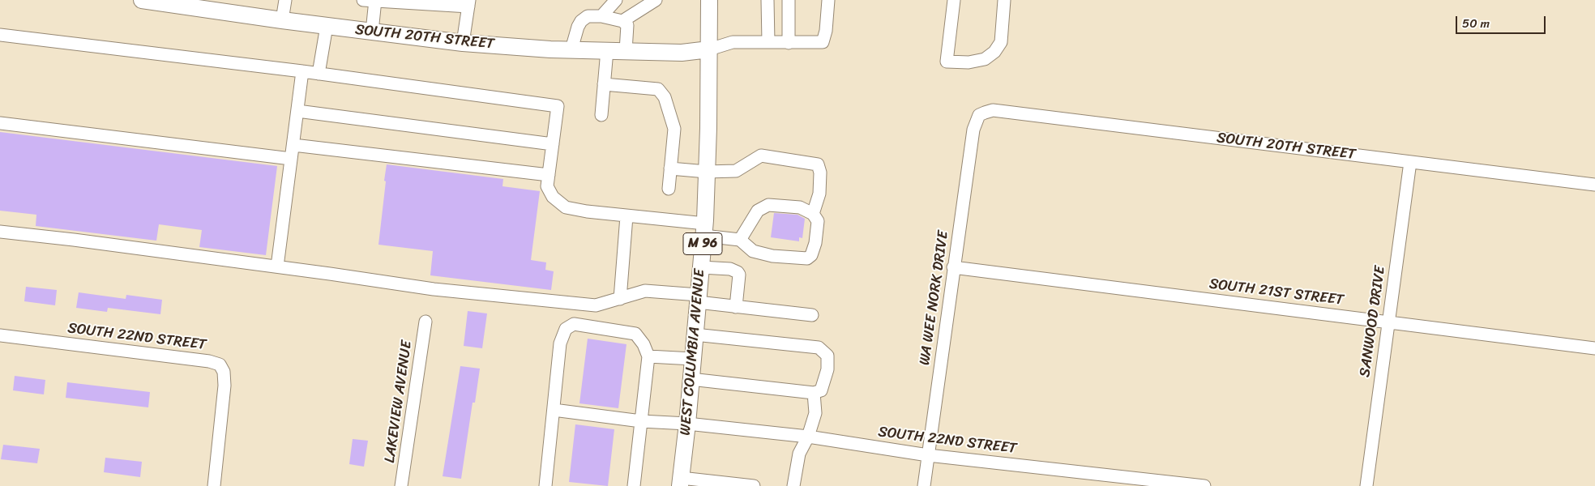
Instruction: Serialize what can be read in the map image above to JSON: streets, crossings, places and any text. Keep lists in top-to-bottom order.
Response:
{
  "streets": {
    "main road": ["SOUTH 20TH STREET", "M 96", "WEST COLUMBIA AVENUE"],
    "street": [
      "SOUTH 21ST STREET",
      "WA WEE NORK DRIVE",
      "SANWOOD DRIVE",
      "SOUTH 22ND STREET",
      "LAKEVIEW AVENUE"
    ]
  },
  "crossings": [
    ["SOUTH 20TH STREET", "WA WEE NORK DRIVE"],
    ["SOUTH 20TH STREET", "SANWOOD DRIVE"],
    ["SOUTH 20TH STREET", "WEST COLUMBIA AVENUE"],
    ["SOUTH 21ST STREET", "WA WEE NORK DRIVE"],
    ["SOUTH 21ST STREET", "SANWOOD DRIVE"],
    ["WA WEE NORK DRIVE", "SOUTH 22ND STREET"],
    ["SOUTH 22ND STREET", "WEST COLUMBIA AVENUE"]
  ],
  "scale_bar": "50 m"
}
